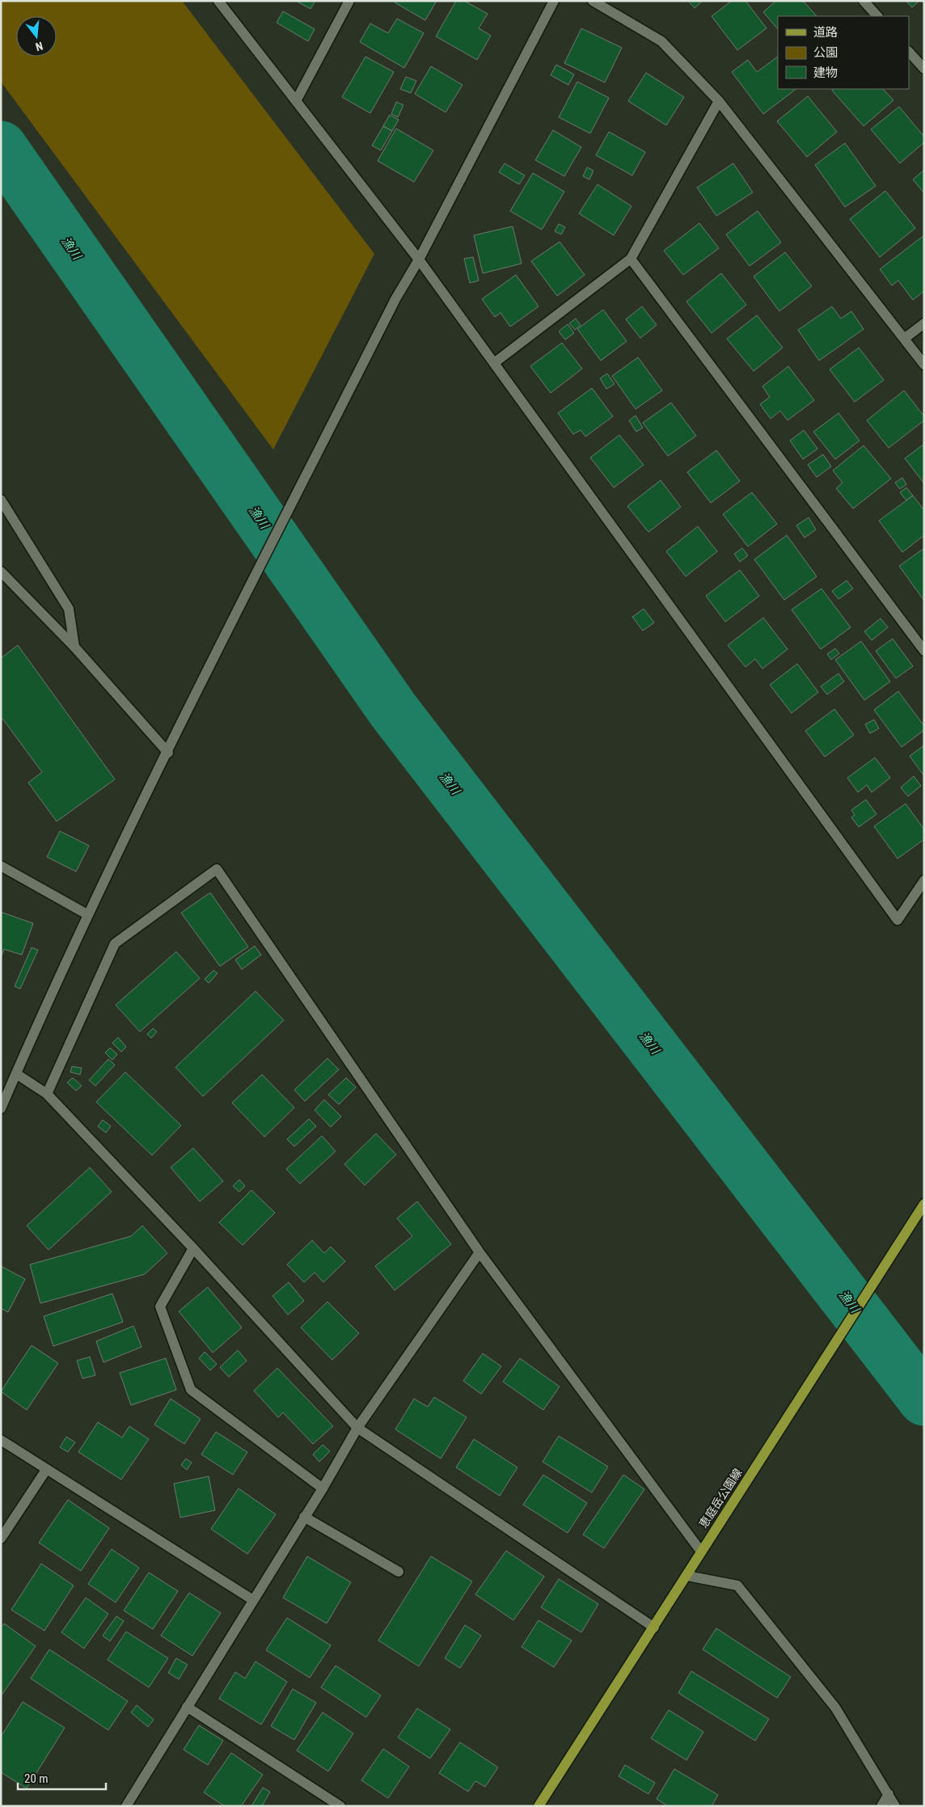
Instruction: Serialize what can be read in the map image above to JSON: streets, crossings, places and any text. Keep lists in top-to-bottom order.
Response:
{
  "streets": {
    "main road": ["恵庭岳公園線"]
  },
  "water": ["漁川"],
  "legend": ["道路", "公園", "建物"],
  "scale_bar": "20 m",
  "north": "bottom"
}
